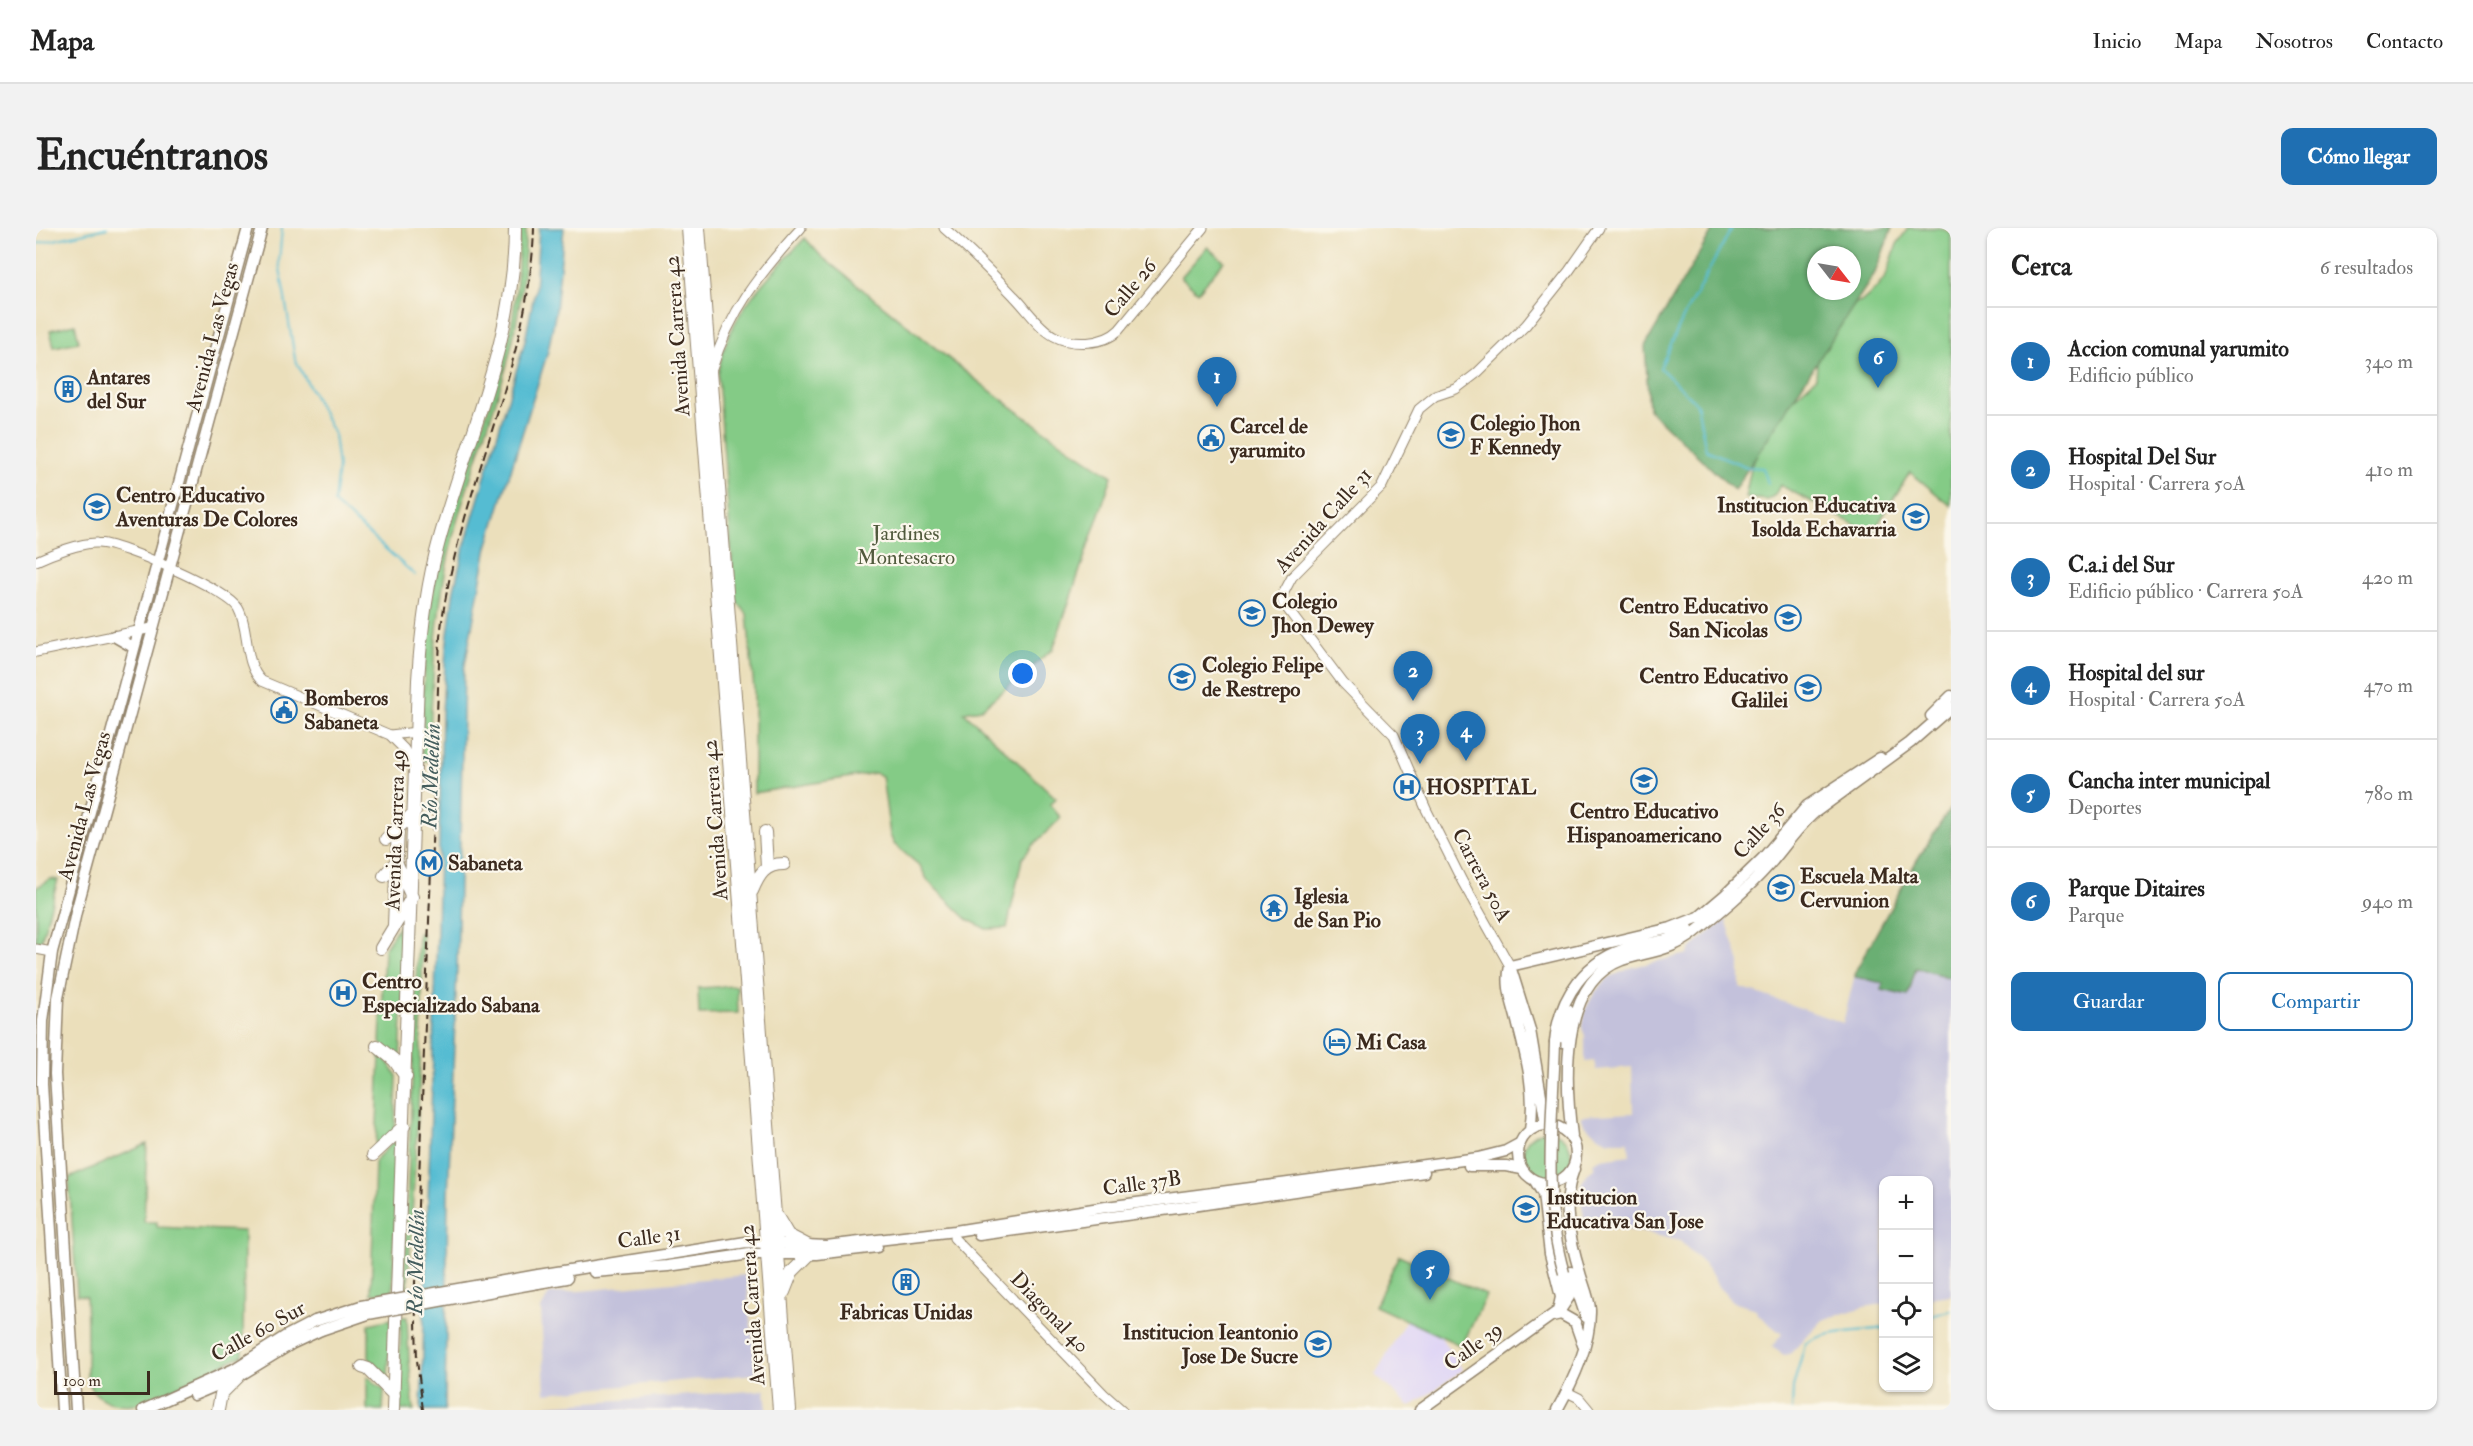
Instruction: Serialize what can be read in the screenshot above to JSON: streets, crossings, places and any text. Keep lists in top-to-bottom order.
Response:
{
  "streets": {
    "highway": ["Avenida Carrera 42", "Avenida Carrera 49"],
    "main road": [
      "Avenida Las Vegas",
      "Calle 36",
      "Carrera 50A",
      "Calle 37B",
      "Calle 31",
      "Calle 60 Sur",
      "Calle 39"
    ],
    "street": ["Calle 26", "Avenida Calle 31", "Diagonal 40"]
  },
  "crossings": [
    ["Avenida Carrera 42", "Calle 37B"],
    ["Avenida Carrera 42", "Calle 31"],
    ["Avenida Calle 31", "Carrera 50A"],
    ["Calle 36", "Carrera 50A"],
    ["Calle 36", "Calle 37B"],
    ["Carrera 50A", "Calle 37B"],
    ["Calle 37B", "Calle 31"],
    ["Calle 37B", "Diagonal 40"],
    ["Calle 31", "Calle 60 Sur"]
  ],
  "water": ["Río Medellín"],
  "parks": ["Jardines Montesacro"],
  "places": {
    "building": ["Antares del Sur", "Fabricas Unidas"],
    "school or university": [
      "Colegio Jhon F Kennedy",
      "Centro Educativo Aventuras De Colores",
      "Institucion Educativa Isolda Echavarria",
      "Colegio Jhon Dewey",
      "Centro Educativo San Nicolas",
      "Colegio Felipe de Restrepo",
      "Centro Educativo Galilei",
      "Centro Educativo Hispanoamericano",
      "Escuela Malta Cervunion",
      "Institucion Educativa San Jose",
      "Institucion Ieantonio Jose De Sucre"
    ],
    "public building": ["Carcel de yarumito", "Bomberos Sabaneta"],
    "hospital": ["HOSPITAL", "Centro Especializado Sabana"],
    "metro station": ["Sabaneta"],
    "temple": ["Iglesia de San Pio"],
    "hotel": ["Mi Casa"]
  },
  "scale_bar": "100 m",
  "north": "bottom right",
  "page": {
    "header": "Mapa",
    "nav": [
      "Inicio",
      "Mapa",
      "Nosotros",
      "Contacto"
    ],
    "buttons": [
      "Cómo llegar",
      ["Guardar", "Compartir"]
    ],
    "title": "Encuéntranos",
    "heading": ["Cerca", "6 resultados"],
    "list": [
      {
        "mark": "1",
        "name": "Accion comunal yarumito",
        "note": "Edificio público",
        "value": "340 m"
      },
      {
        "mark": "2",
        "name": "Hospital Del Sur",
        "note": "Hospital · Carrera 50A",
        "value": "410 m"
      },
      {
        "mark": "3",
        "name": "C.a.i del Sur",
        "note": "Edificio público · Carrera 50A",
        "value": "420 m"
      },
      {
        "mark": "4",
        "name": "Hospital del sur",
        "note": "Hospital · Carrera 50A",
        "value": "470 m"
      },
      {
        "mark": "5",
        "name": "Cancha inter municipal",
        "note": "Deportes",
        "value": "780 m"
      },
      {
        "mark": "6",
        "name": "Parque Ditaires",
        "note": "Parque",
        "value": "940 m"
      }
    ],
    "pins": [
      "6",
      "1",
      "2",
      "4",
      "3",
      "5"
    ],
    "map_buttons": ["+", "−"],
    "scale": "100 m"
  }
}
